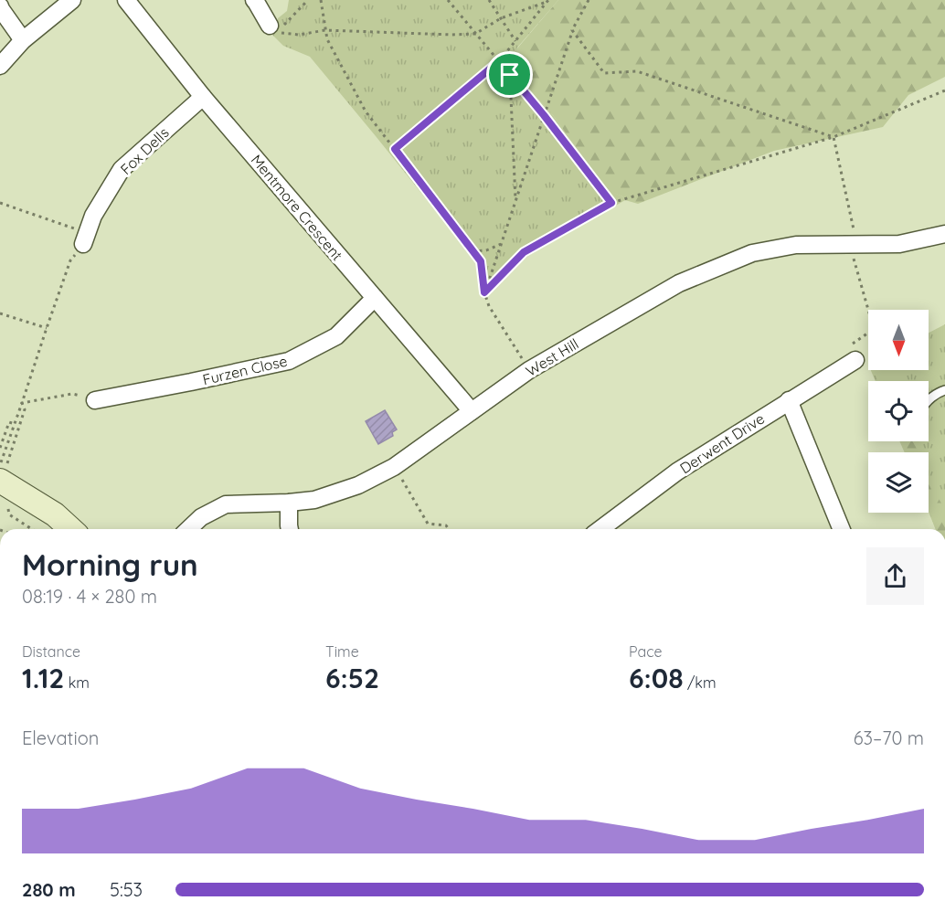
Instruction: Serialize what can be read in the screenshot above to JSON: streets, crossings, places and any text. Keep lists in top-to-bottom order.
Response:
{
  "streets": {
    "street": [
      "Fox Dells",
      "Mentmore Crescent",
      "West Hill",
      "Furzen Close",
      "Derwent Drive"
    ]
  },
  "crossings": [
    ["Fox Dells", "Mentmore Crescent"],
    ["Mentmore Crescent", "West Hill"],
    ["Mentmore Crescent", "Furzen Close"]
  ],
  "north": "bottom",
  "page": {
    "heading": ["Morning run", "08:19 · 4 × 280 m"],
    "stats": [
      ["Distance", "1.12 km"],
      ["Time", "6:52"],
      ["Pace", "6:08 /km"]
    ],
    "chart": ["Elevation", "63–70 m"],
    "list": [
      {
        "name": "280 m",
        "note": "5:53"
      }
    ]
  }
}
